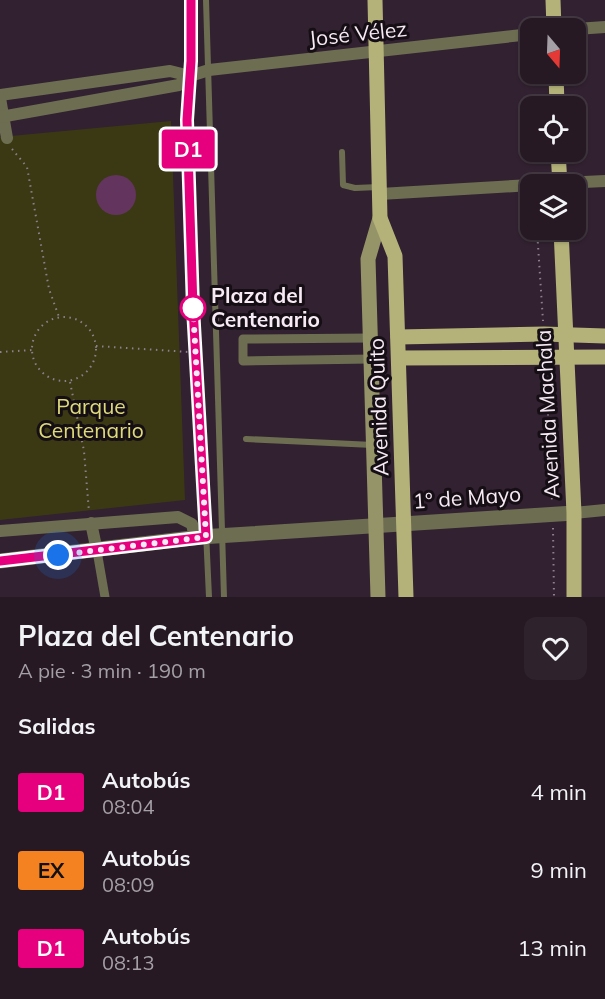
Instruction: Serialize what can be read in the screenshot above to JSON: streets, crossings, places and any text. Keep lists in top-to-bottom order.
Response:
{
  "streets": {
    "main road": ["Avenida Quito", "Avenida Machala"],
    "street": ["José Vélez", "1º de Mayo"]
  },
  "crossings": [
    ["José Vélez", "Avenida Quito"],
    ["Avenida Quito", "1º de Mayo"],
    ["Avenida Machala", "1º de Mayo"]
  ],
  "parks": ["Parque Centenario"],
  "places": ["Plaza del Centenario"],
  "lines": ["bus line D1"],
  "north": "bottom",
  "page": {
    "on_map": "D1",
    "heading": [
      ["Plaza del Centenario", "A pie · 3 min · 190 m"],
      "Salidas"
    ],
    "list": [
      {
        "mark": "D1",
        "name": "Autobús",
        "note": "08:04",
        "value": "4 min"
      },
      {
        "mark": "EX",
        "name": "Autobús",
        "note": "08:09",
        "value": "9 min"
      },
      {
        "mark": "D1",
        "name": "Autobús",
        "note": "08:13",
        "value": "13 min"
      }
    ]
  }
}
